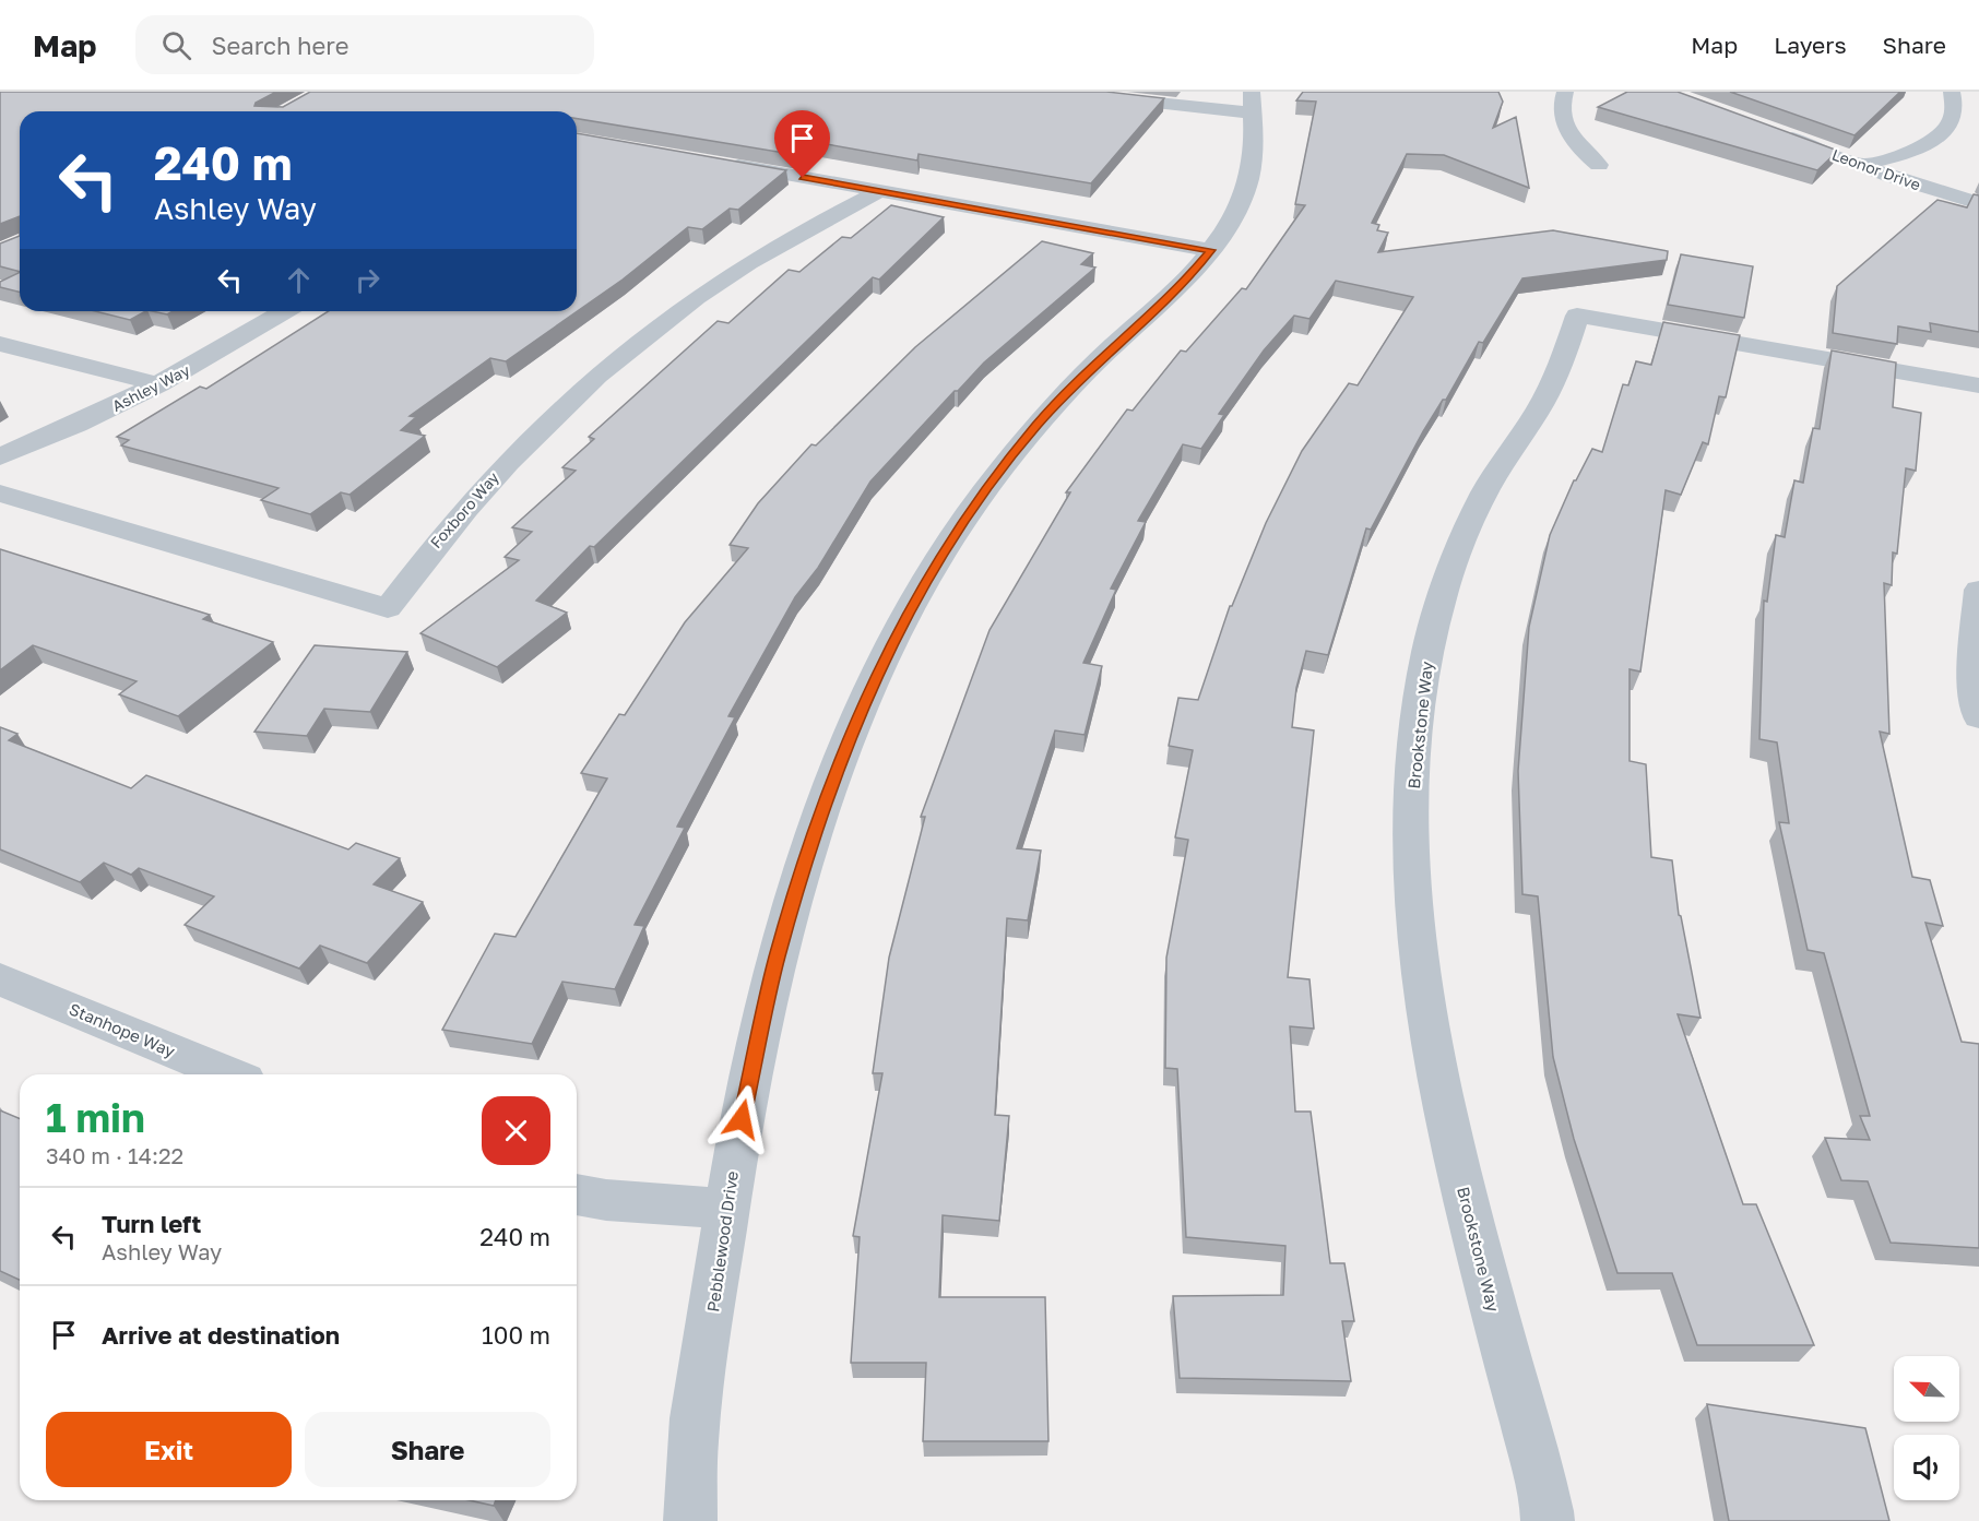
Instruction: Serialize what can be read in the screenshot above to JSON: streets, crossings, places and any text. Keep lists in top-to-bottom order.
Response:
{
  "streets": {
    "street": [
      "Leonor Drive",
      "Ashley Way",
      "Foxboro Way",
      "Brookstone Way",
      "Stanhope Way",
      "Pebblewood Drive"
    ]
  },
  "north": "top left",
  "page": {
    "header": "Map",
    "search": "Search here",
    "nav": ["Map", "Layers", "Share"],
    "turn": ["240 m", "Ashley Way"],
    "heading": ["1 min", "340 m · 14:22"],
    "list": [
      {
        "name": "Turn left",
        "note": "Ashley Way",
        "value": "240 m"
      },
      {
        "name": "Arrive at destination",
        "value": "100 m"
      }
    ],
    "buttons": ["Exit", "Share"]
  }
}
